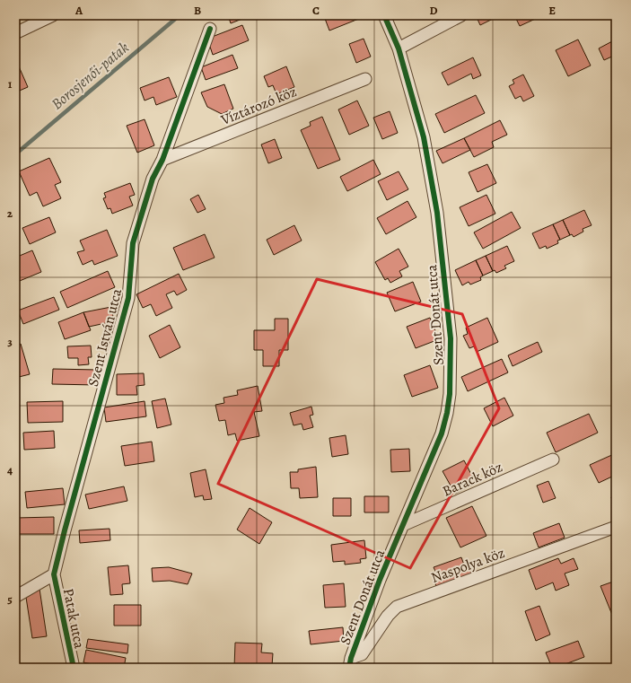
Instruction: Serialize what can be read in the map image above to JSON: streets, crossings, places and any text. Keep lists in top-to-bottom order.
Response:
{
  "streets": {
    "street": [
      "Víztározó köz",
      "Szent Donát utca",
      "Szent István utca",
      "Barack köz",
      "Naspolya köz",
      "Patak utca"
    ]
  },
  "crossings": [
    ["Víztározó köz", "Szent István utca"],
    ["Szent Donát utca", "Barack köz"],
    ["Szent Donát utca", "Naspolya köz"],
    ["Szent István utca", "Patak utca"]
  ],
  "water": ["Borosjenői-patak"],
  "grid": {
    "columns": [
      "A",
      "B",
      "C",
      "D",
      "E"
    ],
    "rows": [
      "1",
      "2",
      "3",
      "4",
      "5"
    ]
  }
}
